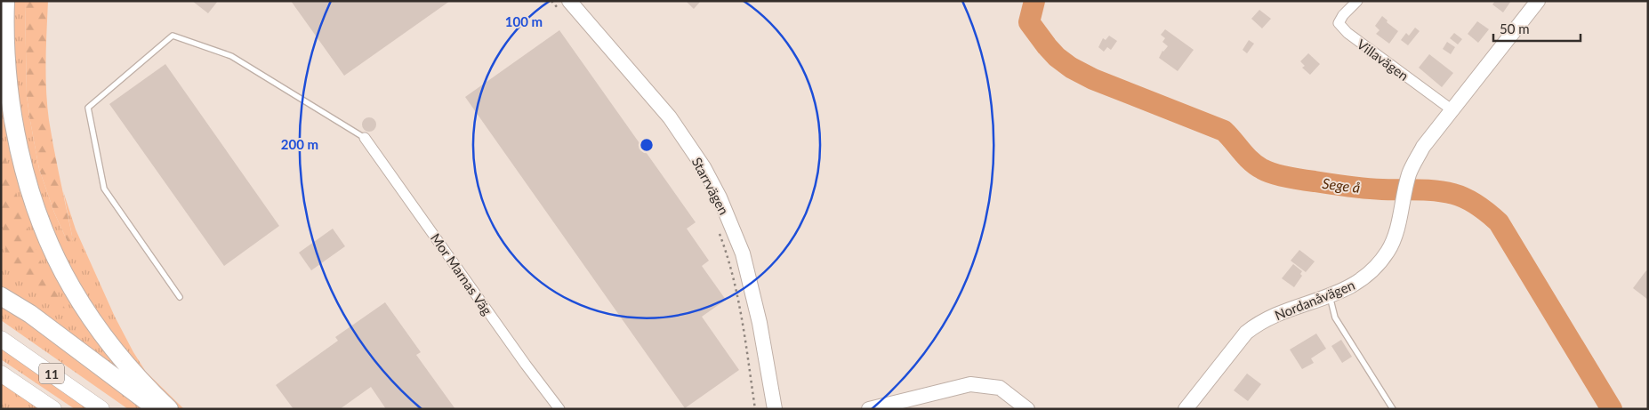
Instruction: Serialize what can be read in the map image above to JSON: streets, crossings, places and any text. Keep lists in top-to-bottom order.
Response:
{
  "streets": {
    "main road": ["11"],
    "street": [
      "Villavägen",
      "Starrvägen",
      "Mor Marnas Väg",
      "Nordanåvägen"
    ]
  },
  "crossings": [
    ["Villavägen", "Nordanåvägen"]
  ],
  "water": ["Sege å"],
  "scale_bar": "50 m",
  "rings": ["100 m", "200 m"]
}
